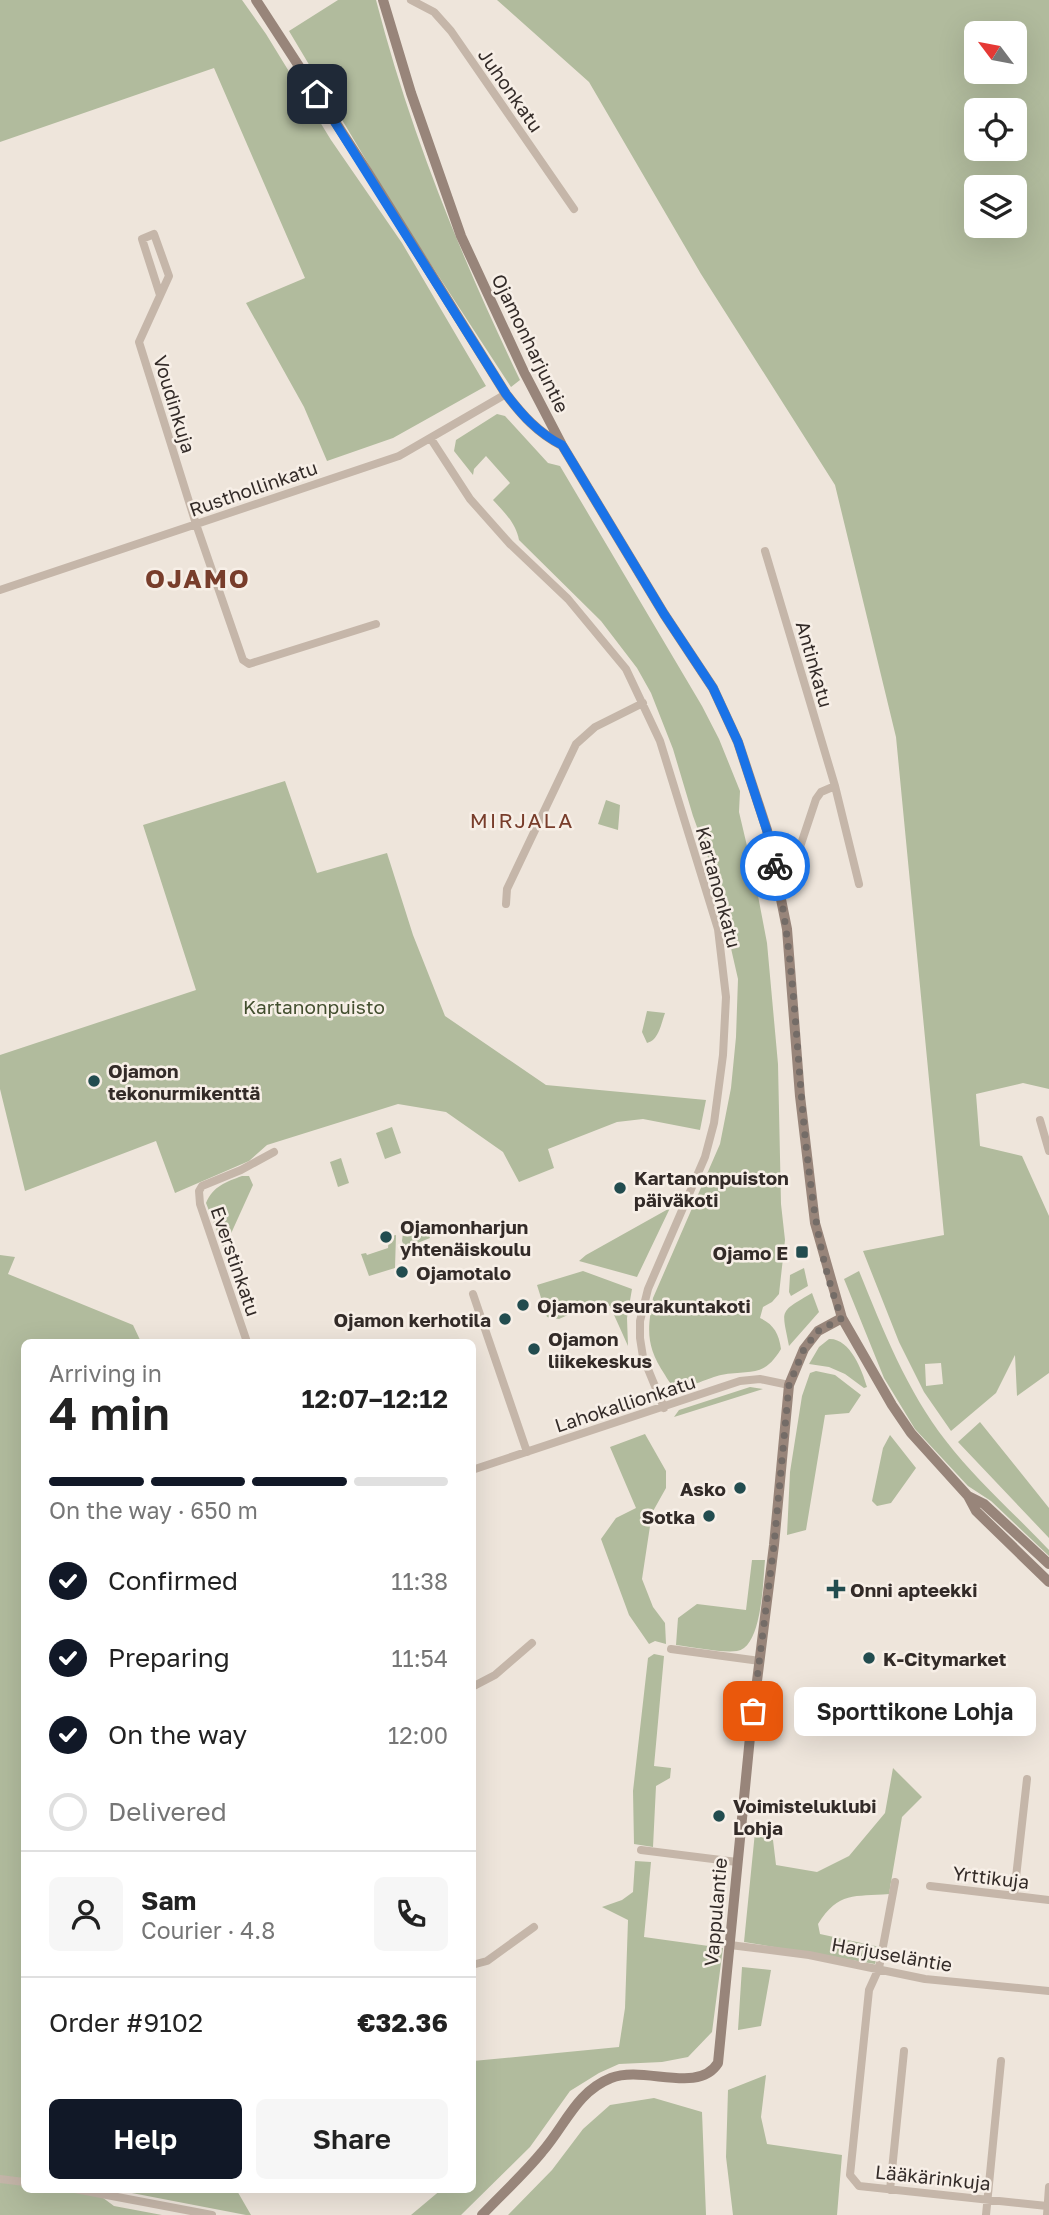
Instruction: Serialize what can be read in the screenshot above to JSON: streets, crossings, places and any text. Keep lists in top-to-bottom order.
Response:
{
  "streets": {
    "main road": ["Ojamonharjuntie", "Vappulantie"],
    "street": [
      "Juhonkatu",
      "Voudinkuja",
      "Rusthollinkatu",
      "Antinkatu",
      "Kartanonkatu",
      "Everstinkatu",
      "Lahokallionkatu",
      "Yrttikuja",
      "Harjuseläntie",
      "Lääkärinkuja"
    ]
  },
  "crossings": [
    ["Ojamonharjuntie", "Vappulantie"],
    ["Voudinkuja", "Rusthollinkatu"],
    ["Rusthollinkatu", "Kartanonkatu"],
    ["Kartanonkatu", "Lahokallionkatu"],
    ["Lahokallionkatu", "Vappulantie"],
    ["Vappulantie", "Harjuseläntie"],
    ["Harjuseläntie", "Lääkärinkuja"]
  ],
  "districts": ["OJAMO", "MIRJALA"],
  "parks": ["Kartanonpuisto"],
  "places": {
    "other": [
      "Ojamon tekonurmikenttä",
      "Kartanonpuiston päiväkoti",
      "Ojamonharjun yhtenäiskoulu",
      "Ojamotalo",
      "Ojamon seurakuntakoti",
      "Ojamon kerhotila",
      "Ojamon liikekeskus",
      "Asko",
      "Sotka",
      "K-Citymarket",
      "Sporttikone Lohja",
      "Voimisteluklubi Lohja"
    ],
    "transit": ["Ojamo E"],
    "health": ["Onni apteekki"]
  },
  "north": "top left",
  "page": {
    "heading": ["4 min", "Arriving in", "12:07–12:12"],
    "panel": [
      "Sam",
      "Courier · 4.8",
      "Order #9102",
      "€32.36"
    ],
    "bar": "On the way · 650 m",
    "list": [
      ["Confirmed", "11:38"],
      ["Preparing", "11:54"],
      ["On the way", "12:00"],
      "Delivered"
    ],
    "bubble": "Sporttikone Lohja",
    "buttons": ["Help", "Share"]
  }
}
